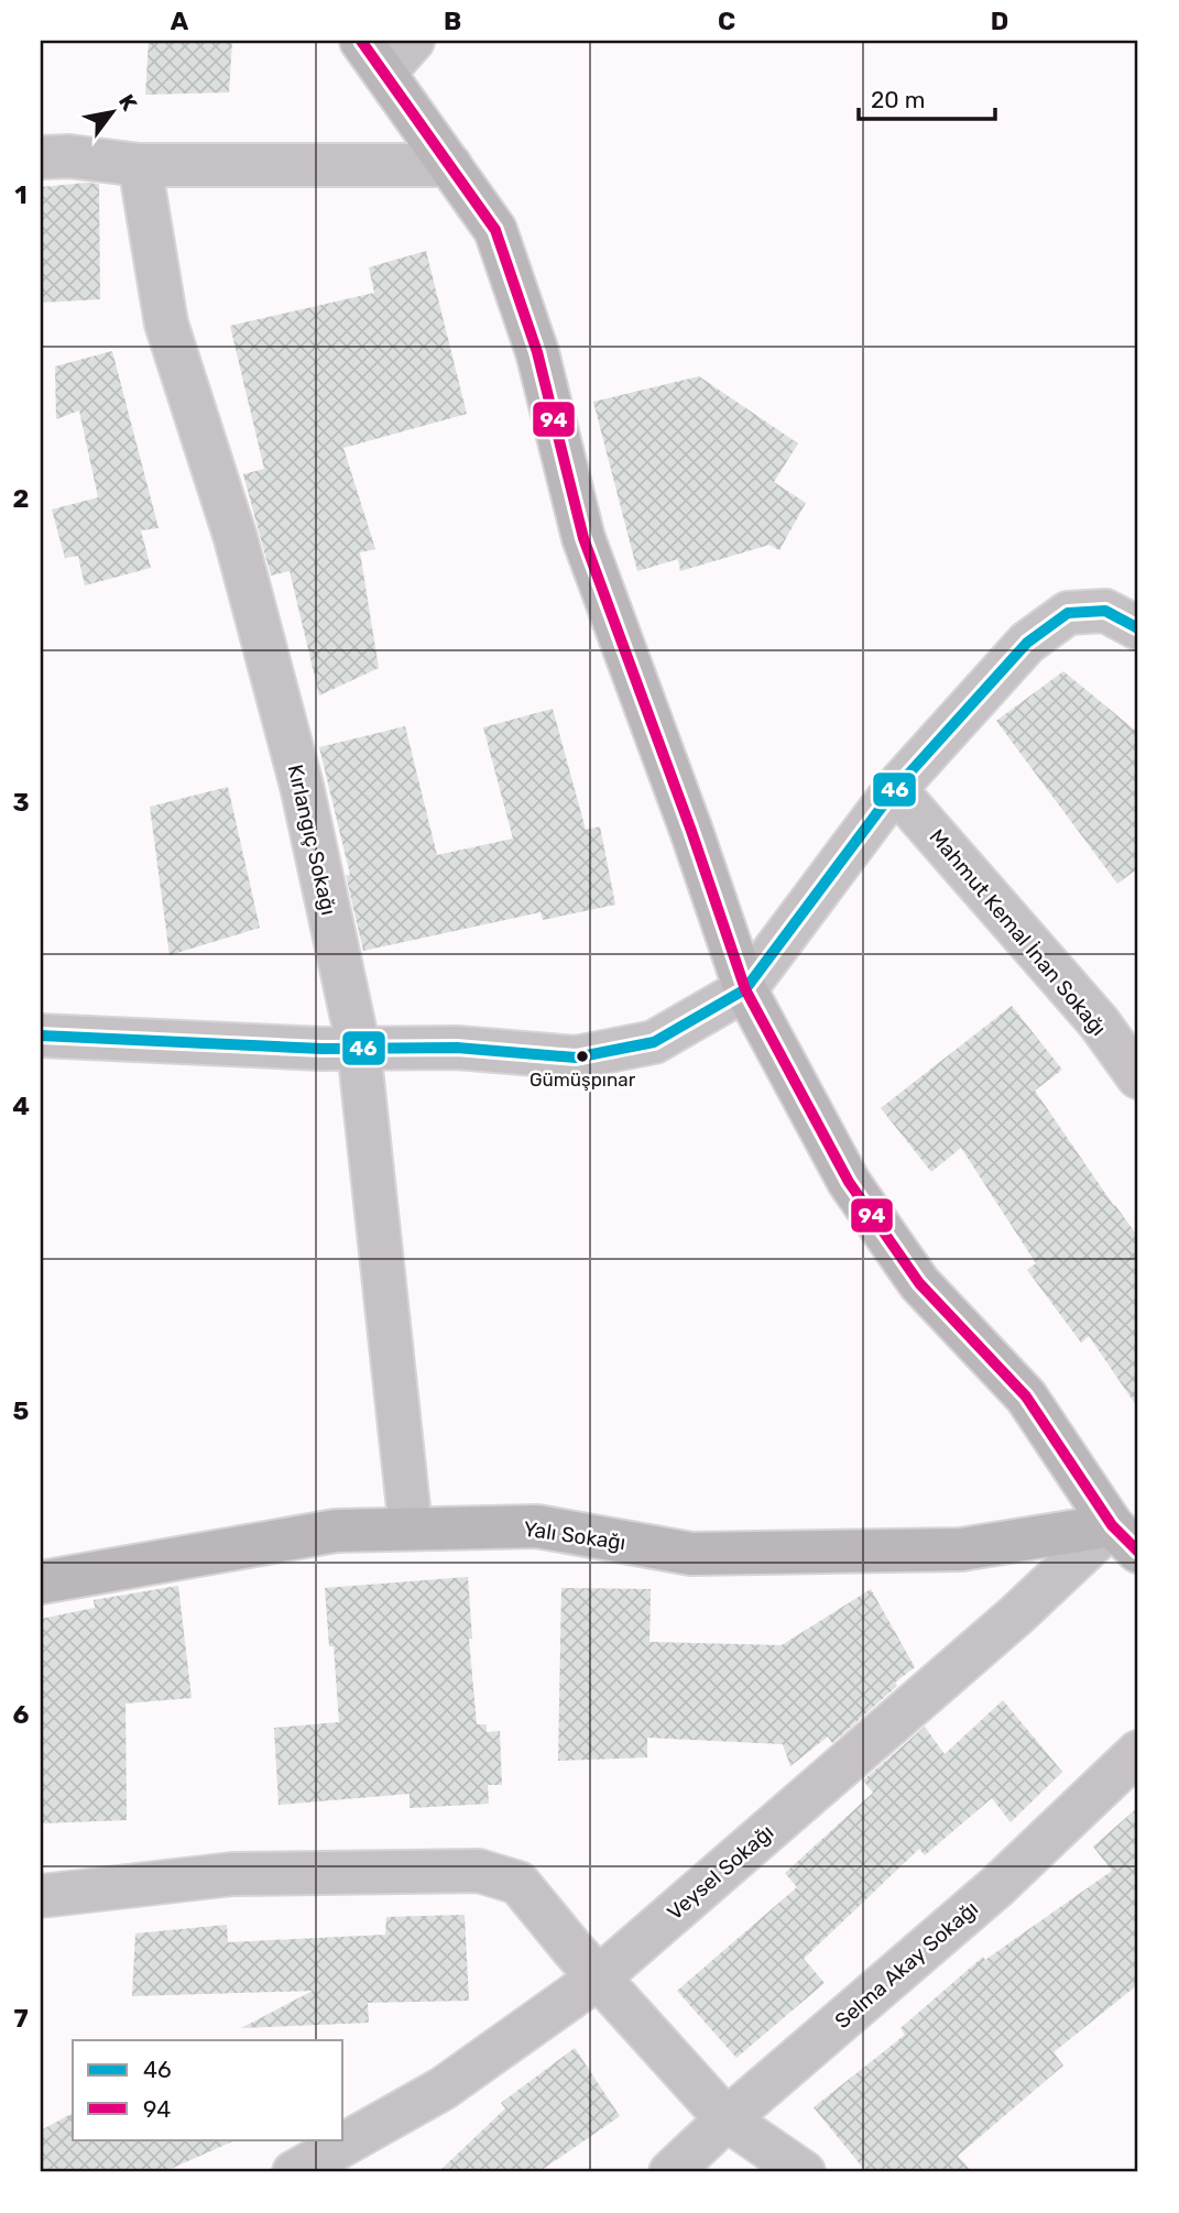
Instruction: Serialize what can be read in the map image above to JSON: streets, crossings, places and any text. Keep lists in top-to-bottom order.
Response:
{
  "streets": {
    "street": [
      "Kırlangıç Sokağı",
      "Mahmut Kemal İnan Sokağı",
      "Yalı Sokağı",
      "Veysel Sokağı",
      "Selma Akay Sokağı"
    ]
  },
  "crossings": [
    ["Kırlangıç Sokağı", "Yalı Sokağı"],
    ["Yalı Sokağı", "Veysel Sokağı"]
  ],
  "places": ["Gümüşpınar"],
  "lines": ["transit line 94", "transit line 46"],
  "legend": ["46", "94"],
  "scale_bar": "20 m",
  "north": "top right",
  "grid": {
    "columns": [
      "A",
      "B",
      "C",
      "D"
    ],
    "rows": [
      "1",
      "2",
      "3",
      "4",
      "5",
      "6",
      "7"
    ]
  }
}
